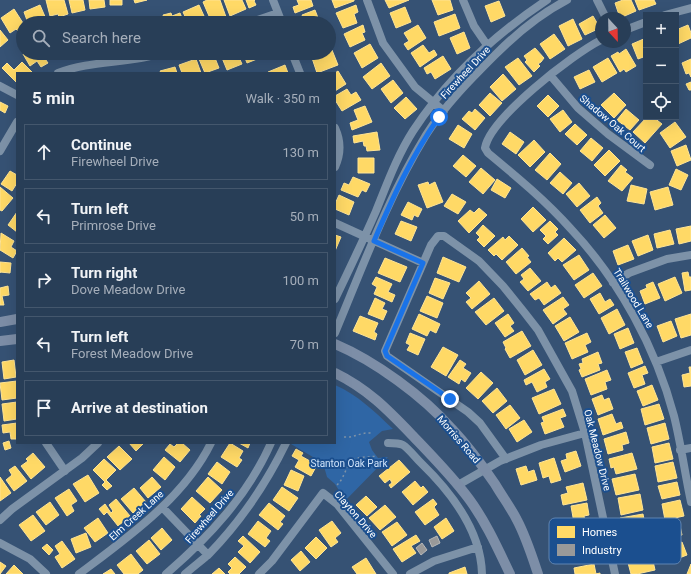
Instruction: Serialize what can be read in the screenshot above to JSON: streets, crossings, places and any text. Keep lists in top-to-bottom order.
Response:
{
  "streets": {
    "main road": ["Morriss Road"],
    "street": [
      "Firewheel Drive",
      "Shadow Oak Court",
      "Trailwood Lane",
      "Oak Meadow Drive",
      "Clayton Drive",
      "Elm Creek Lane"
    ]
  },
  "crossings": [
    ["Shadow Oak Court", "Trailwood Lane"]
  ],
  "parks": ["Stanton Oak Park"],
  "legend": ["Homes", "Industry"],
  "north": "bottom",
  "page": {
    "map_buttons": ["+", "−"],
    "search": "Search here",
    "heading": ["5 min", "Walk · 350 m"],
    "list": [
      ["Continue", "Firewheel Drive", "130 m"],
      ["Turn left", "Primrose Drive", "50 m"],
      ["Turn right", "Dove Meadow Drive", "100 m"],
      ["Turn left", "Forest Meadow Drive", "70 m"],
      "Arrive at destination"
    ]
  }
}
